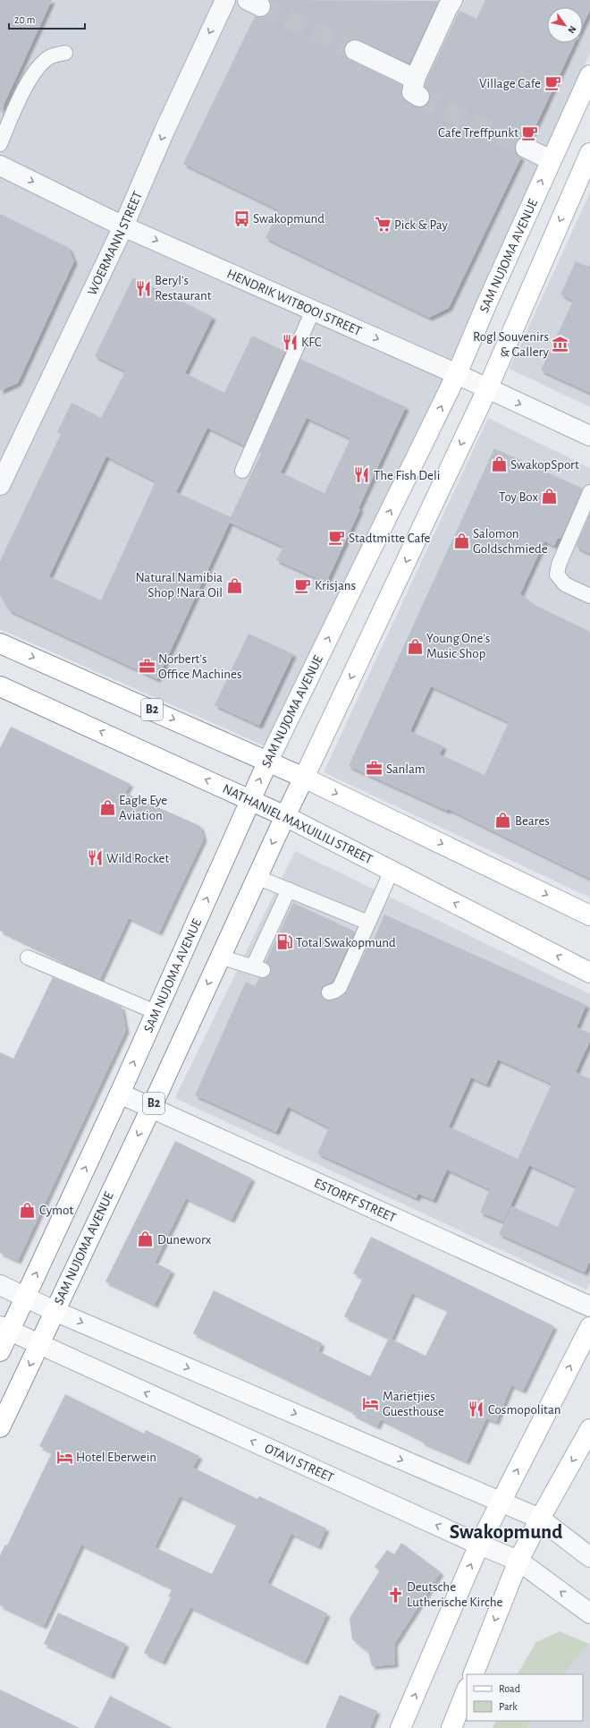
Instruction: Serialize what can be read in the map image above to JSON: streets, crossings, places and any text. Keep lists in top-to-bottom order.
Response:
{
  "streets": {
    "main road": ["SAM NUJOMA AVENUE", "B2", "NATHANIEL MAXUILILI STREET"],
    "street": [
      "WOERMANN STREET",
      "HENDRIK WITBOOI STREET",
      "ESTORFF STREET",
      "OTAVI STREET"
    ]
  },
  "crossings": [
    ["WOERMANN STREET", "HENDRIK WITBOOI STREET"],
    ["SAM NUJOMA AVENUE", "HENDRIK WITBOOI STREET"],
    ["SAM NUJOMA AVENUE", "B2"],
    ["SAM NUJOMA AVENUE", "NATHANIEL MAXUILILI STREET"],
    ["SAM NUJOMA AVENUE", "ESTORFF STREET"],
    ["SAM NUJOMA AVENUE", "OTAVI STREET"]
  ],
  "one_way": ["WOERMANN STREET", "HENDRIK WITBOOI STREET"],
  "districts": ["Swakopmund"],
  "places": {
    "cafe": [
      "Village Cafe",
      "Cafe Treffpunkt",
      "Stadtmitte Cafe",
      "Krisjans"
    ],
    "bus stop": ["Swakopmund"],
    "supermarket": ["Pick & Pay"],
    "restaurant": [
      "Beryl's Restaurant",
      "KFC",
      "The Fish Deli",
      "Wild Rocket",
      "Cosmopolitan"
    ],
    "museum": ["Rogl Souvenirs & Gallery"],
    "shop": [
      "SwakopSport",
      "Toy Box",
      "Salomon Goldschmiede",
      "Natural Namibia Shop !Nara Oil",
      "Young One's Music Shop",
      "Eagle Eye Aviation",
      "Beares",
      "Cymot",
      "Duneworx"
    ],
    "office": ["Norbert's Office Machines", "Sanlam"],
    "fuel station": ["Total Swakopmund"],
    "hotel": ["Marietjies Guesthouse", "Hotel Eberwein"],
    "church": ["Deutsche Lutherische Kirche"]
  },
  "legend": ["Road", "Park"],
  "scale_bar": "20 m",
  "north": "bottom right"
}
